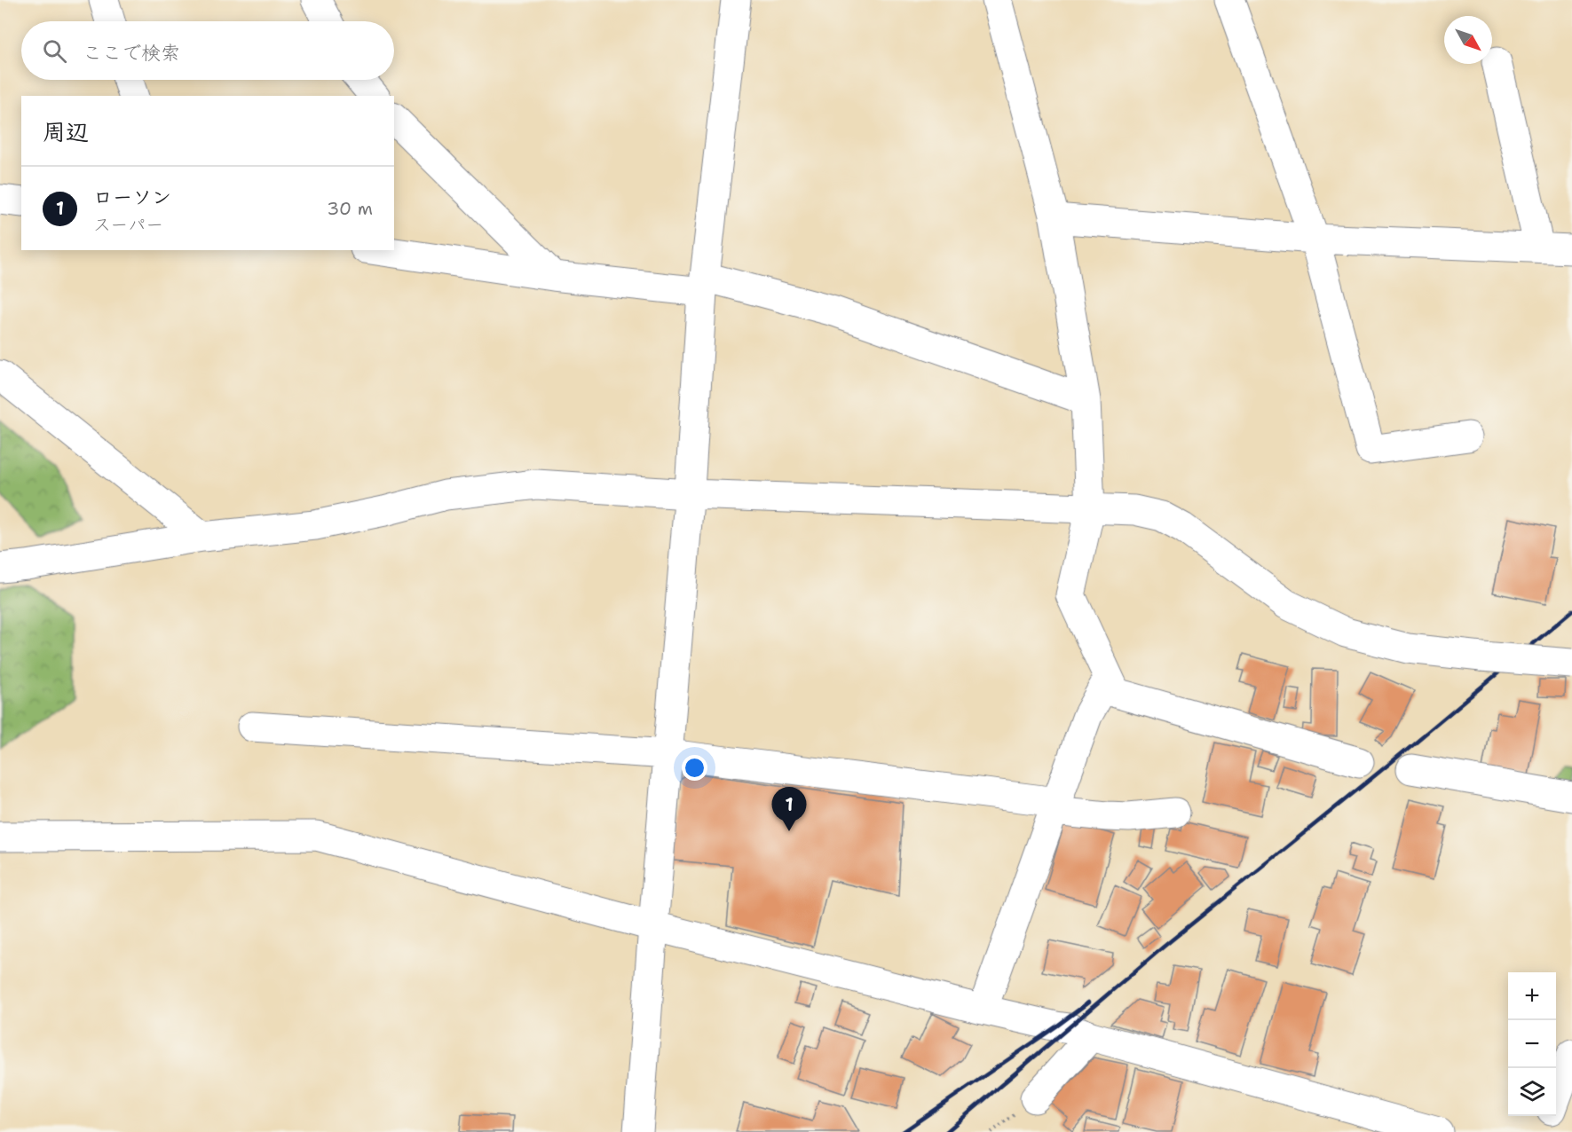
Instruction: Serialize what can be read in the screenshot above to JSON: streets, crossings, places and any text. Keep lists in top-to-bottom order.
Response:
{
  "north": "bottom right",
  "page": {
    "search": "ここで検索",
    "heading": "周辺",
    "list": [
      {
        "mark": "1",
        "name": "ローソン",
        "note": "スーパー",
        "value": "30 m"
      }
    ],
    "pins": "1",
    "map_buttons": ["+", "−"]
  }
}
